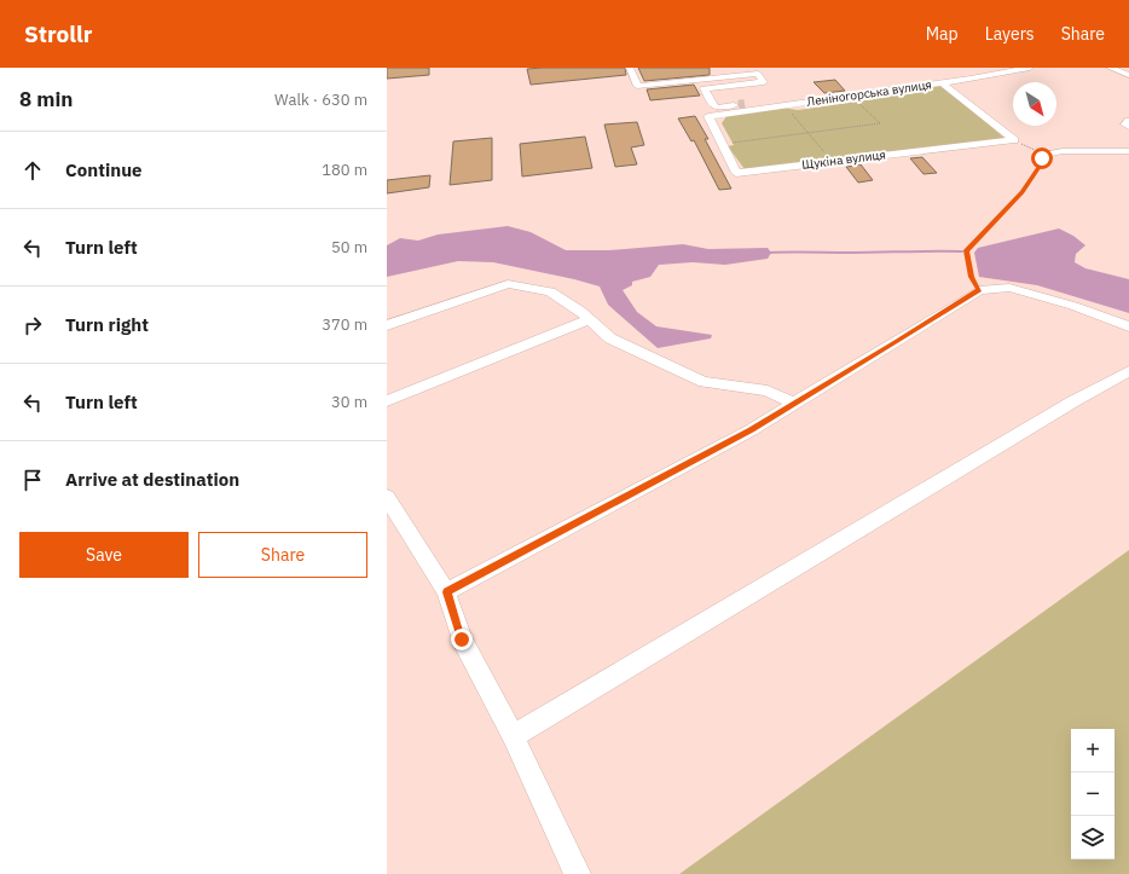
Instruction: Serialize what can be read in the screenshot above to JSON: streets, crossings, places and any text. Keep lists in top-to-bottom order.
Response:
{
  "streets": {
    "street": ["Леніногорська вулиця", "Щукіна вулиця"]
  },
  "crossings": [
    ["Леніногорська вулиця", "Щукіна вулиця"]
  ],
  "north": "bottom right",
  "page": {
    "header": "Strollr",
    "nav": ["Map", "Layers", "Share"],
    "heading": ["8 min", "Walk · 630 m"],
    "list": [
      ["Continue", "180 m"],
      ["Turn left", "50 m"],
      ["Turn right", "370 m"],
      ["Turn left", "30 m"],
      "Arrive at destination"
    ],
    "buttons": ["Save", "Share"],
    "map_buttons": ["+", "−"]
  }
}
